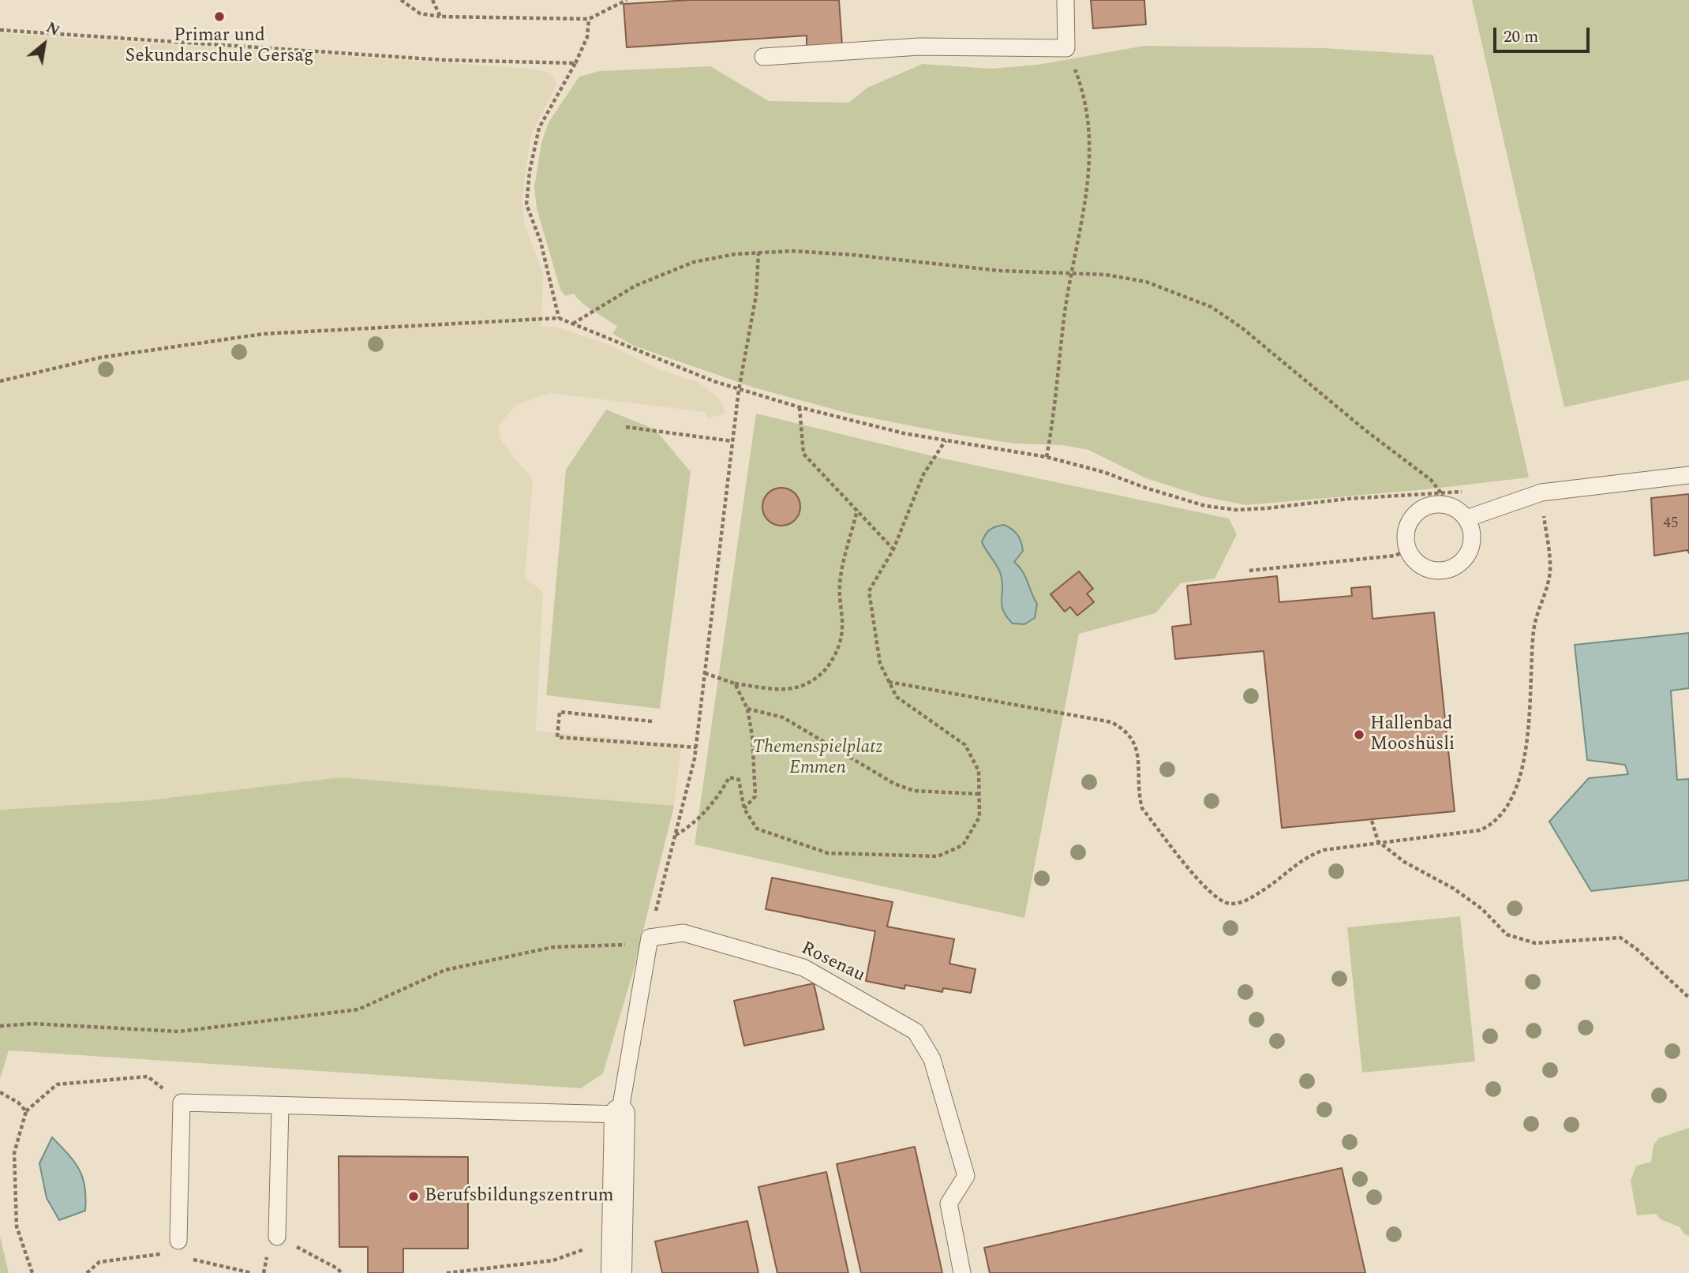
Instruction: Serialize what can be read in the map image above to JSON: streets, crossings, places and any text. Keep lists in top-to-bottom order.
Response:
{
  "streets": {
    "lane": ["Rosenau"]
  },
  "parks": ["Themenspielplatz Emmen"],
  "places": ["Primar und Sekundarschule Gersag", "Hallenbad Mooshüsli", "Berufsbildungszentrum"],
  "house_numbers": ["45"],
  "scale_bar": "20 m",
  "north": "top right"
}
